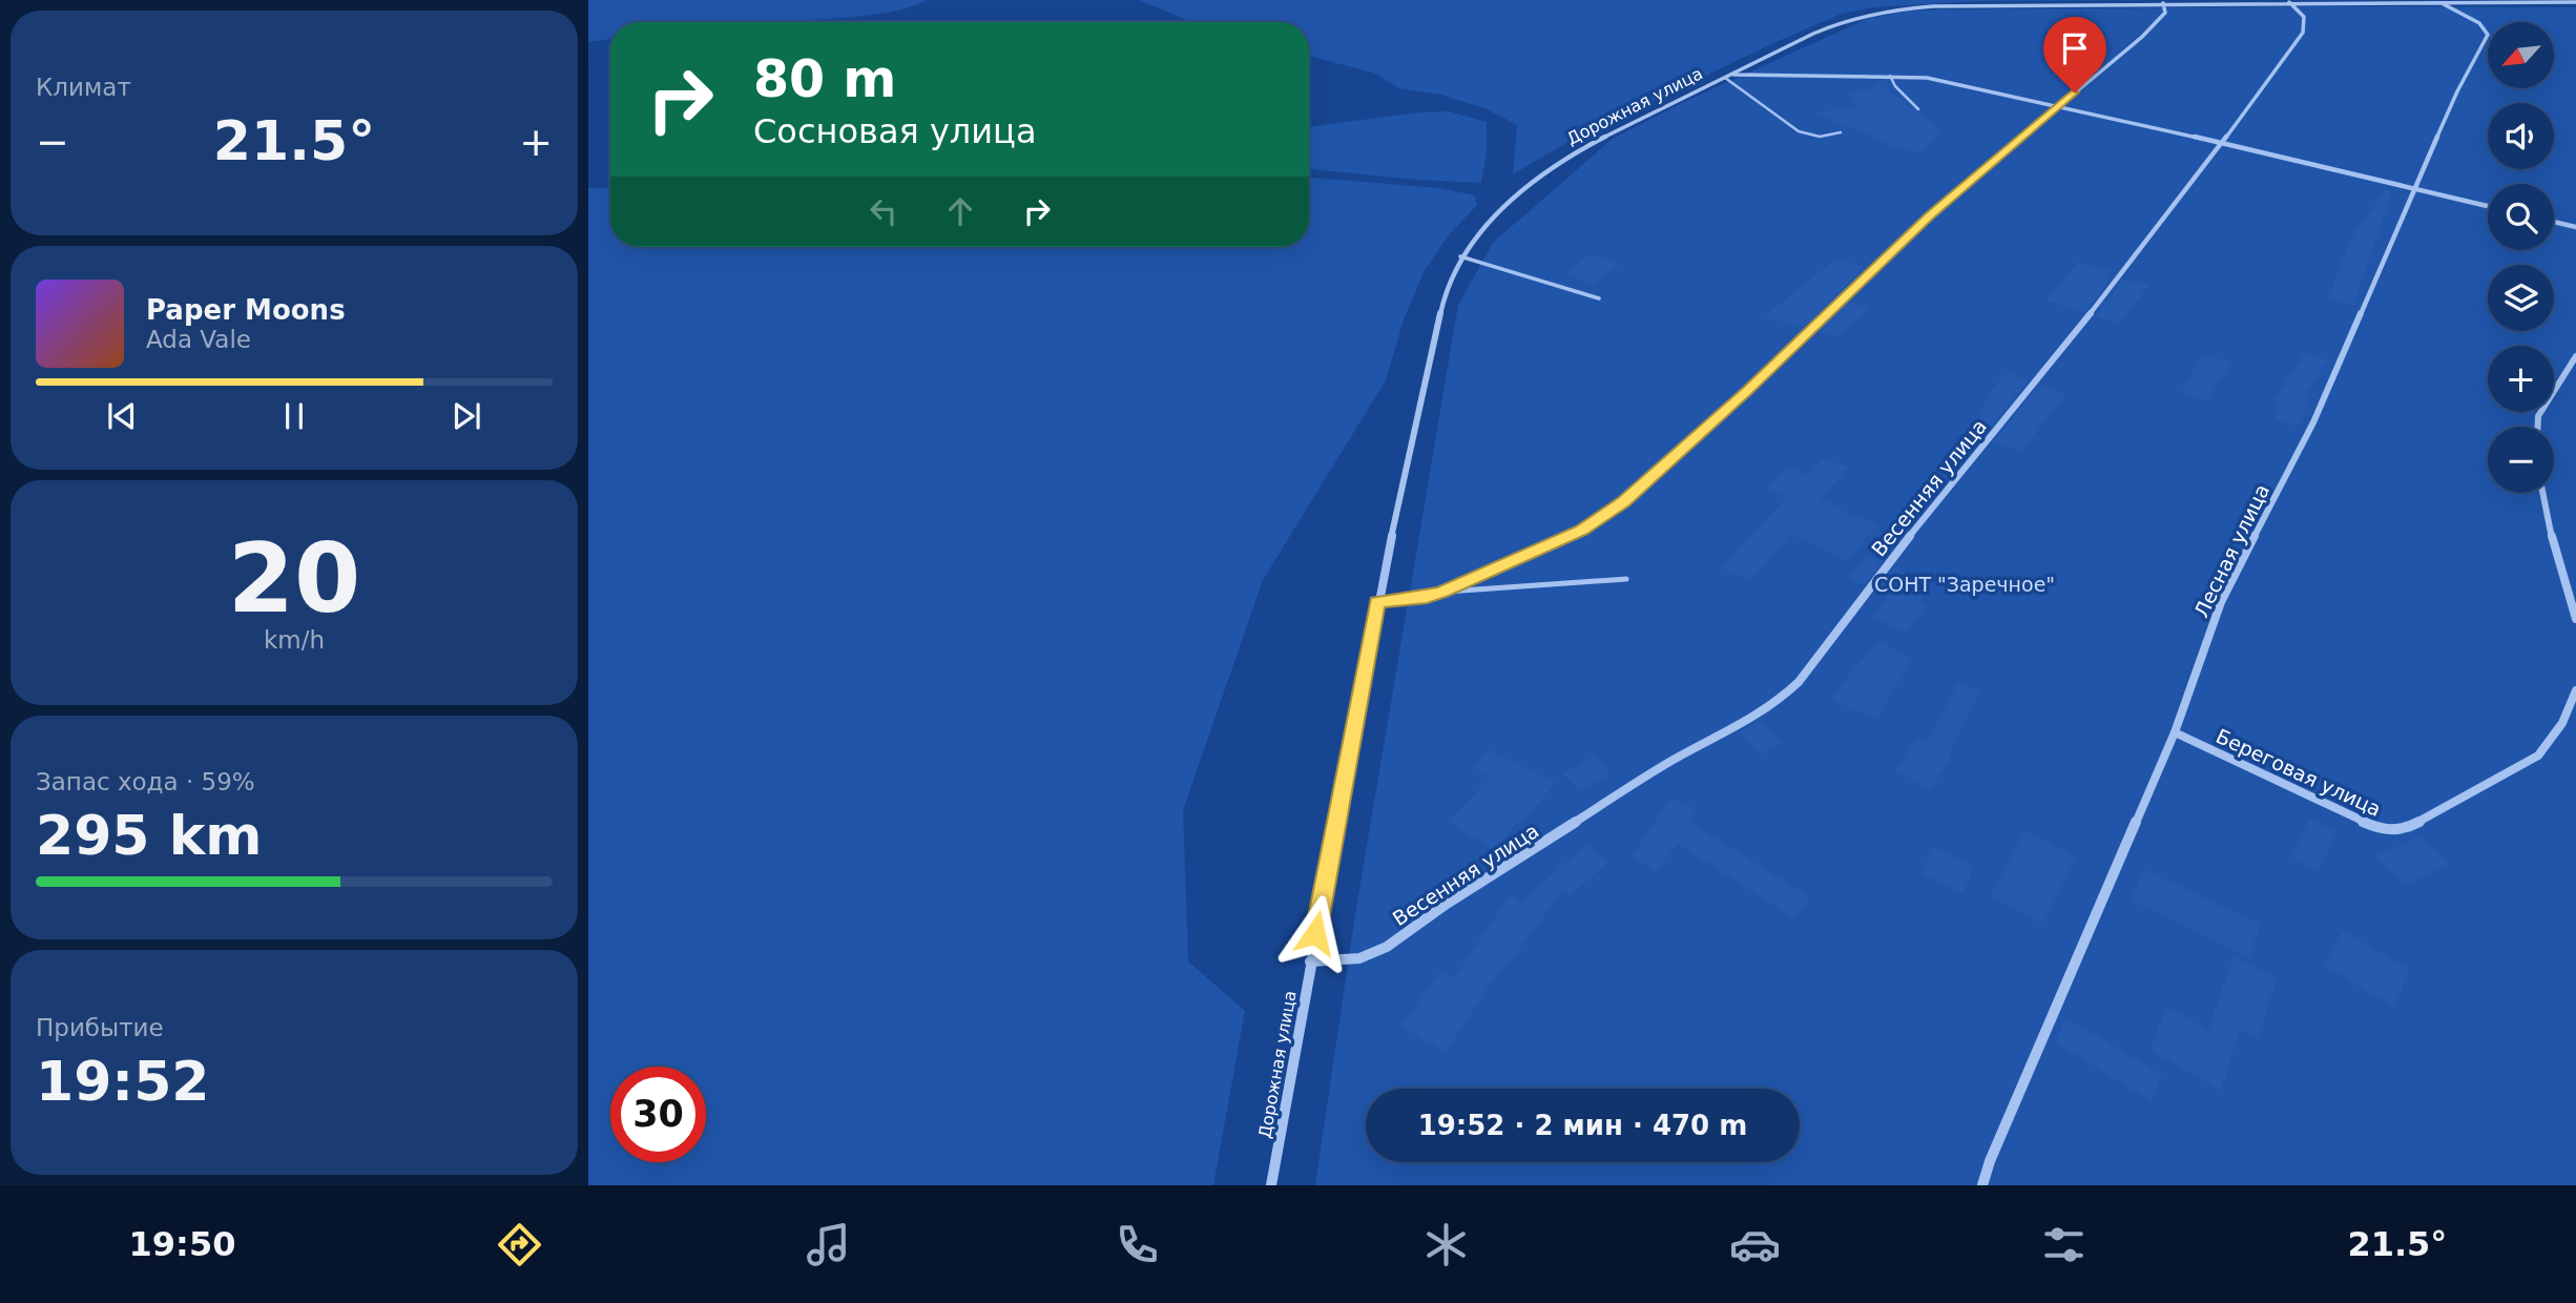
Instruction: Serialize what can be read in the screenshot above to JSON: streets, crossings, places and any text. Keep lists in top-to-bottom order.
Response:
{
  "streets": {
    "street": [
      "Дорожная улица",
      "Весенняя улица",
      "Лесная улица",
      "Береговая улица"
    ]
  },
  "crossings": [
    ["Дорожная улица", "Весенняя улица"],
    ["Дорожная улица", "Лесная улица"],
    ["Лесная улица", "Береговая улица"]
  ],
  "parks": ["СОНТ \"Заречное\""],
  "north": "bottom left",
  "page": {
    "tile": [
      "Климат",
      ["20", "km/h"],
      ["Запас хода · 59%", "295 km"],
      ["Прибытие", "19:52"]
    ],
    "map_buttons": ["+", "−"],
    "turn": ["80 m", "Сосновая улица"],
    "heat": ["−", "21.5°", "+"],
    "song": ["Paper Moons", "Ada Vale"],
    "limit": "30",
    "trip": "19:52 · 2 мин · 470 m",
    "tabs": ["19:50", "21.5°"]
  }
}
